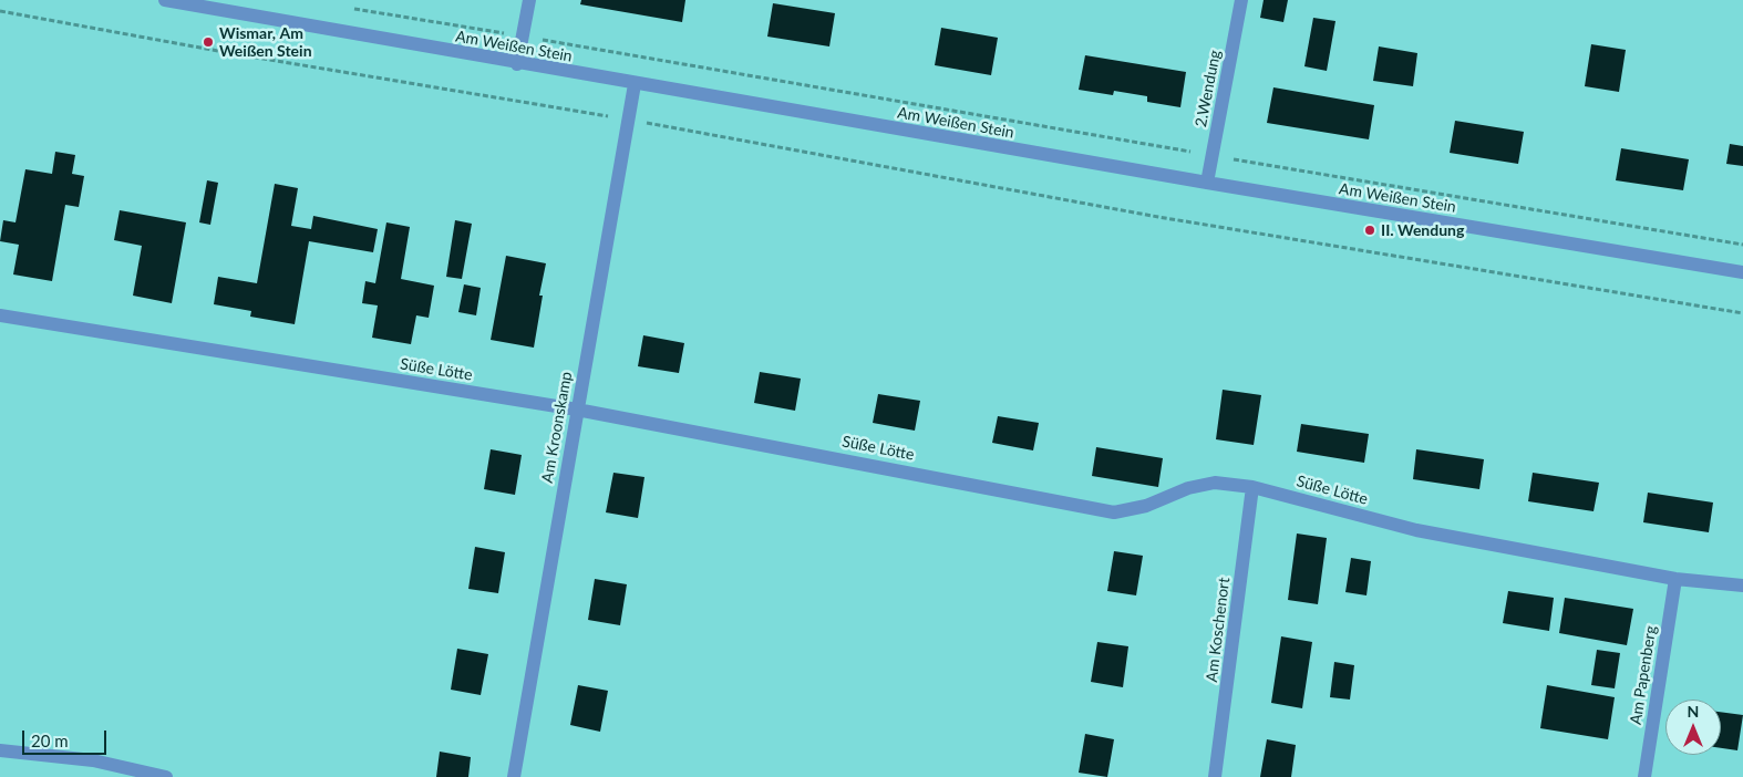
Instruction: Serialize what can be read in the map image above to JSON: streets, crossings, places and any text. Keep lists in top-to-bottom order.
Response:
{
  "streets": {
    "street": [
      "Am Weißen Stein",
      "2.Wendung",
      "Süße Lötte",
      "Am Kroonskamp",
      "Am Koschenort",
      "Am Papenberg"
    ]
  },
  "crossings": [
    ["Am Weißen Stein", "2.Wendung"],
    ["Am Weißen Stein", "Am Kroonskamp"],
    ["Süße Lötte", "Am Kroonskamp"],
    ["Süße Lötte", "Am Koschenort"],
    ["Süße Lötte", "Am Papenberg"]
  ],
  "places": ["Wismar, Am Weißen Stein", "II. Wendung"],
  "scale_bar": "20 m",
  "north": "top"
}
